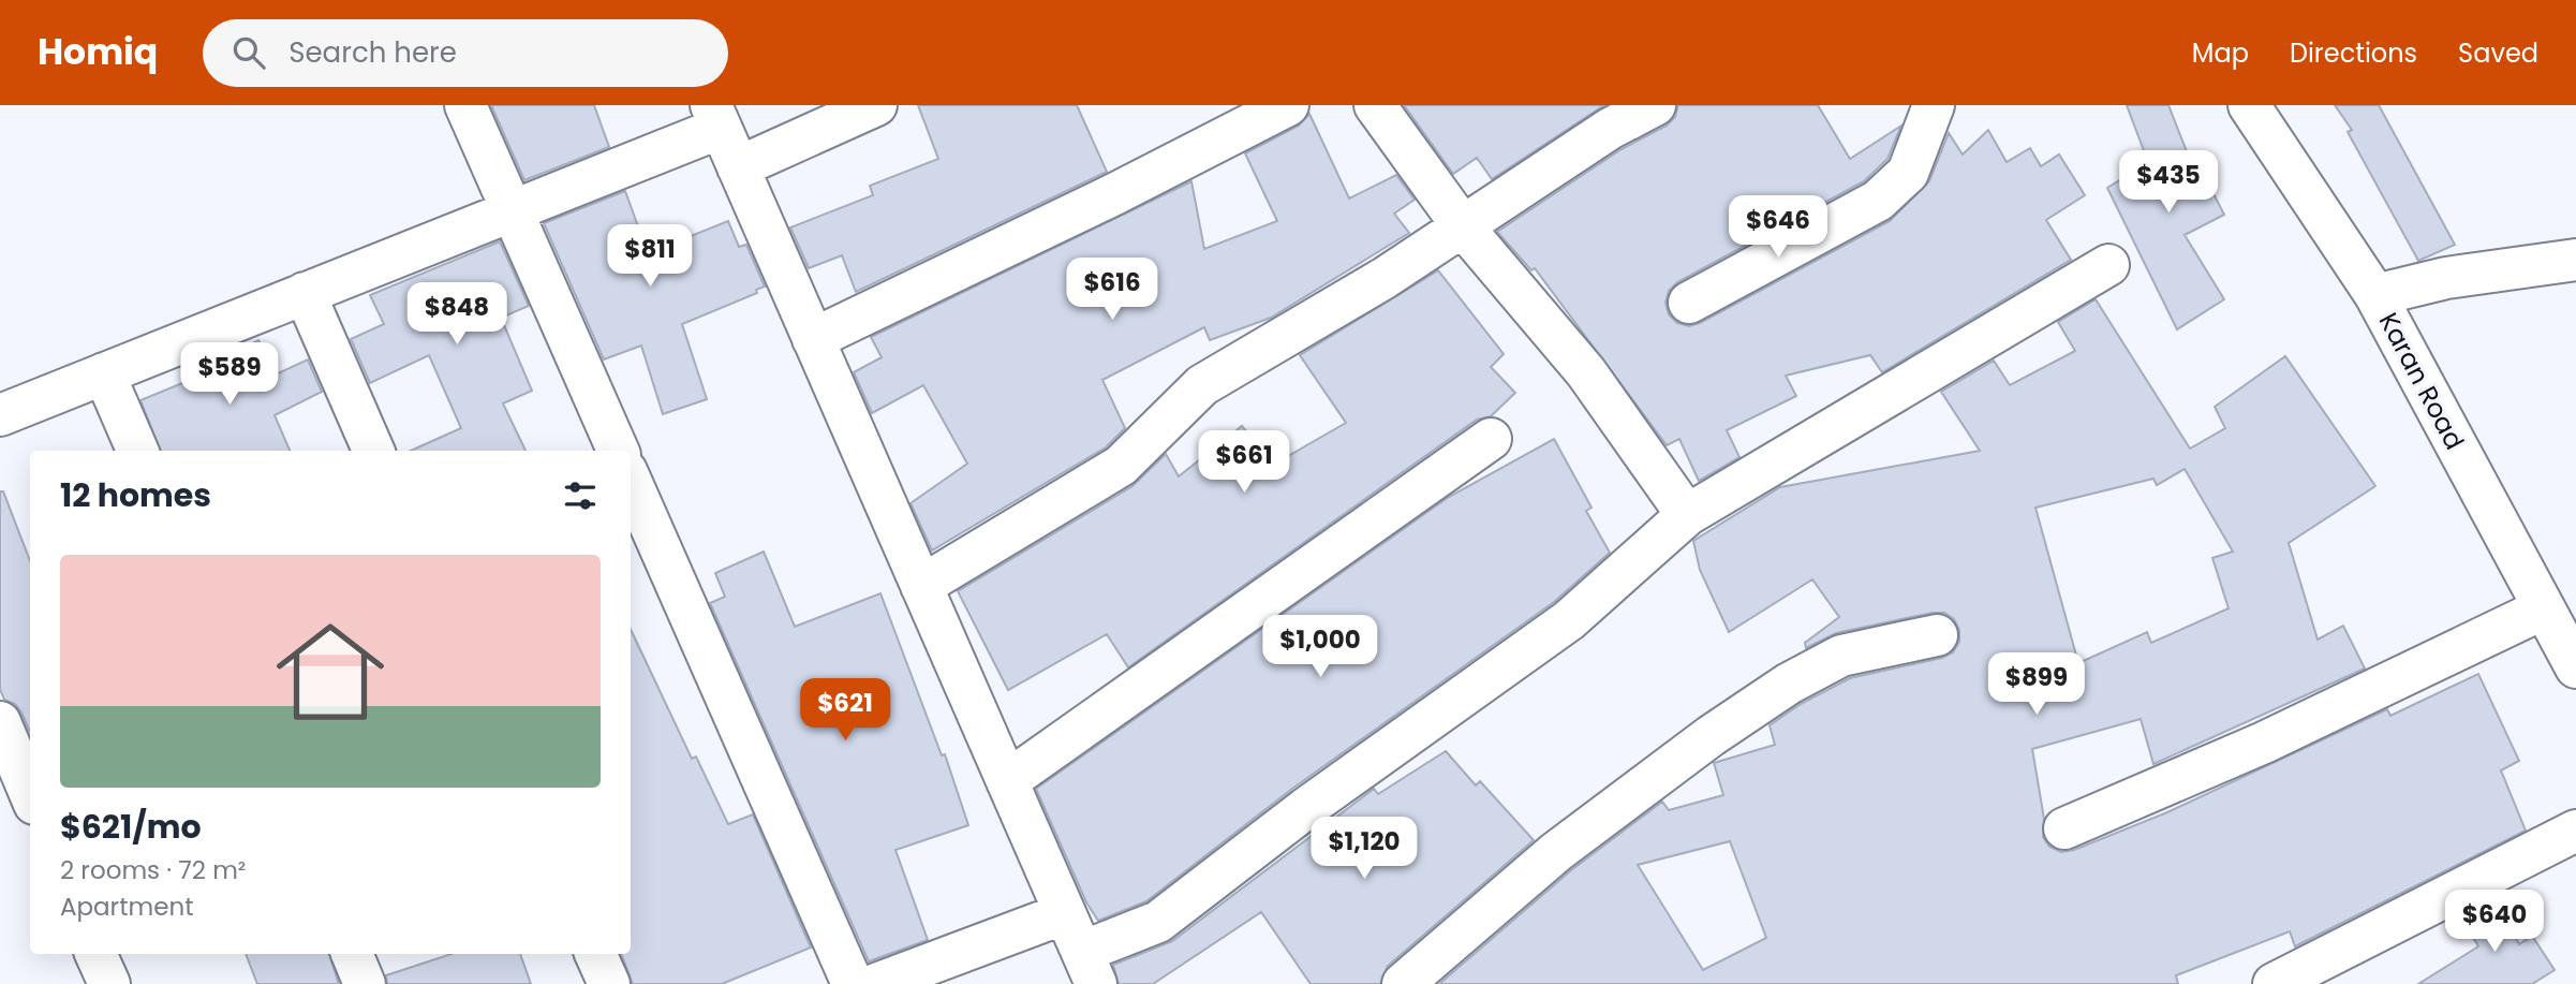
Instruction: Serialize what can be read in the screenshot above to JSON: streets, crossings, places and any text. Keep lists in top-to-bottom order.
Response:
{
  "streets": {
    "street": ["Karan Road"]
  },
  "page": {
    "header": "Homiq",
    "search": "Search here",
    "nav": ["Map", "Directions", "Saved"],
    "price": [
      "$435",
      "$646",
      "$811",
      "$616",
      "$848",
      "$589",
      "$661",
      "$1,000",
      "$899",
      "$621",
      "$1,120",
      "$640"
    ],
    "heading": "12 homes",
    "list": [
      {
        "name": "$621/mo",
        "note": "2 rooms · 72 m² · Apartment"
      }
    ]
  }
}
